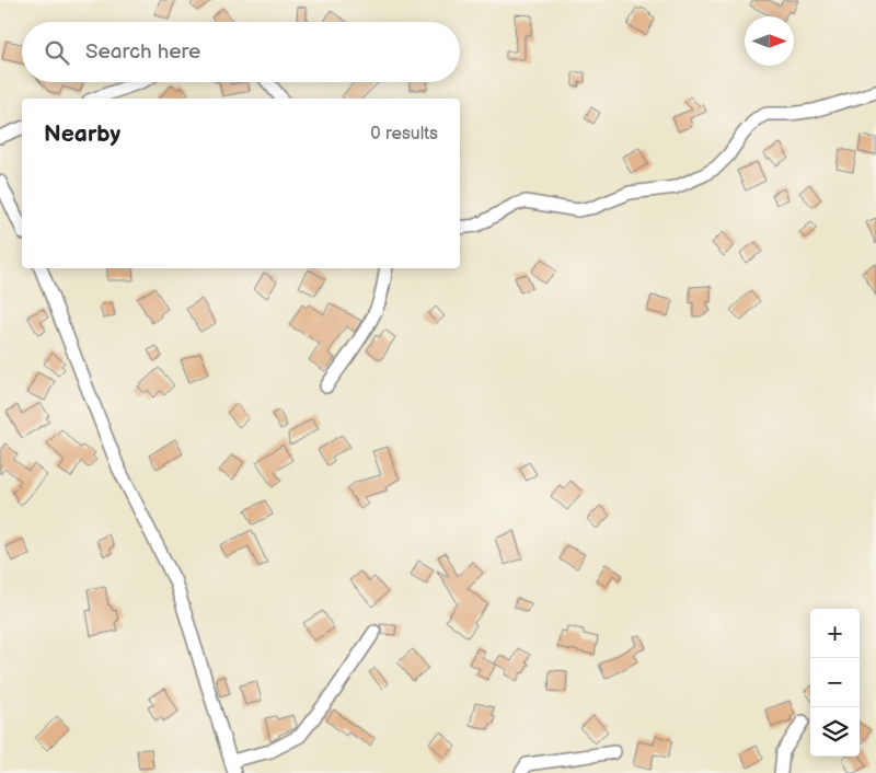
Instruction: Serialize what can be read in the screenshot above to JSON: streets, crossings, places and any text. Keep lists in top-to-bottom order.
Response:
{
  "north": "right",
  "page": {
    "search": "Search here",
    "heading": ["Nearby", "0 results"],
    "map_buttons": ["+", "−"]
  }
}
